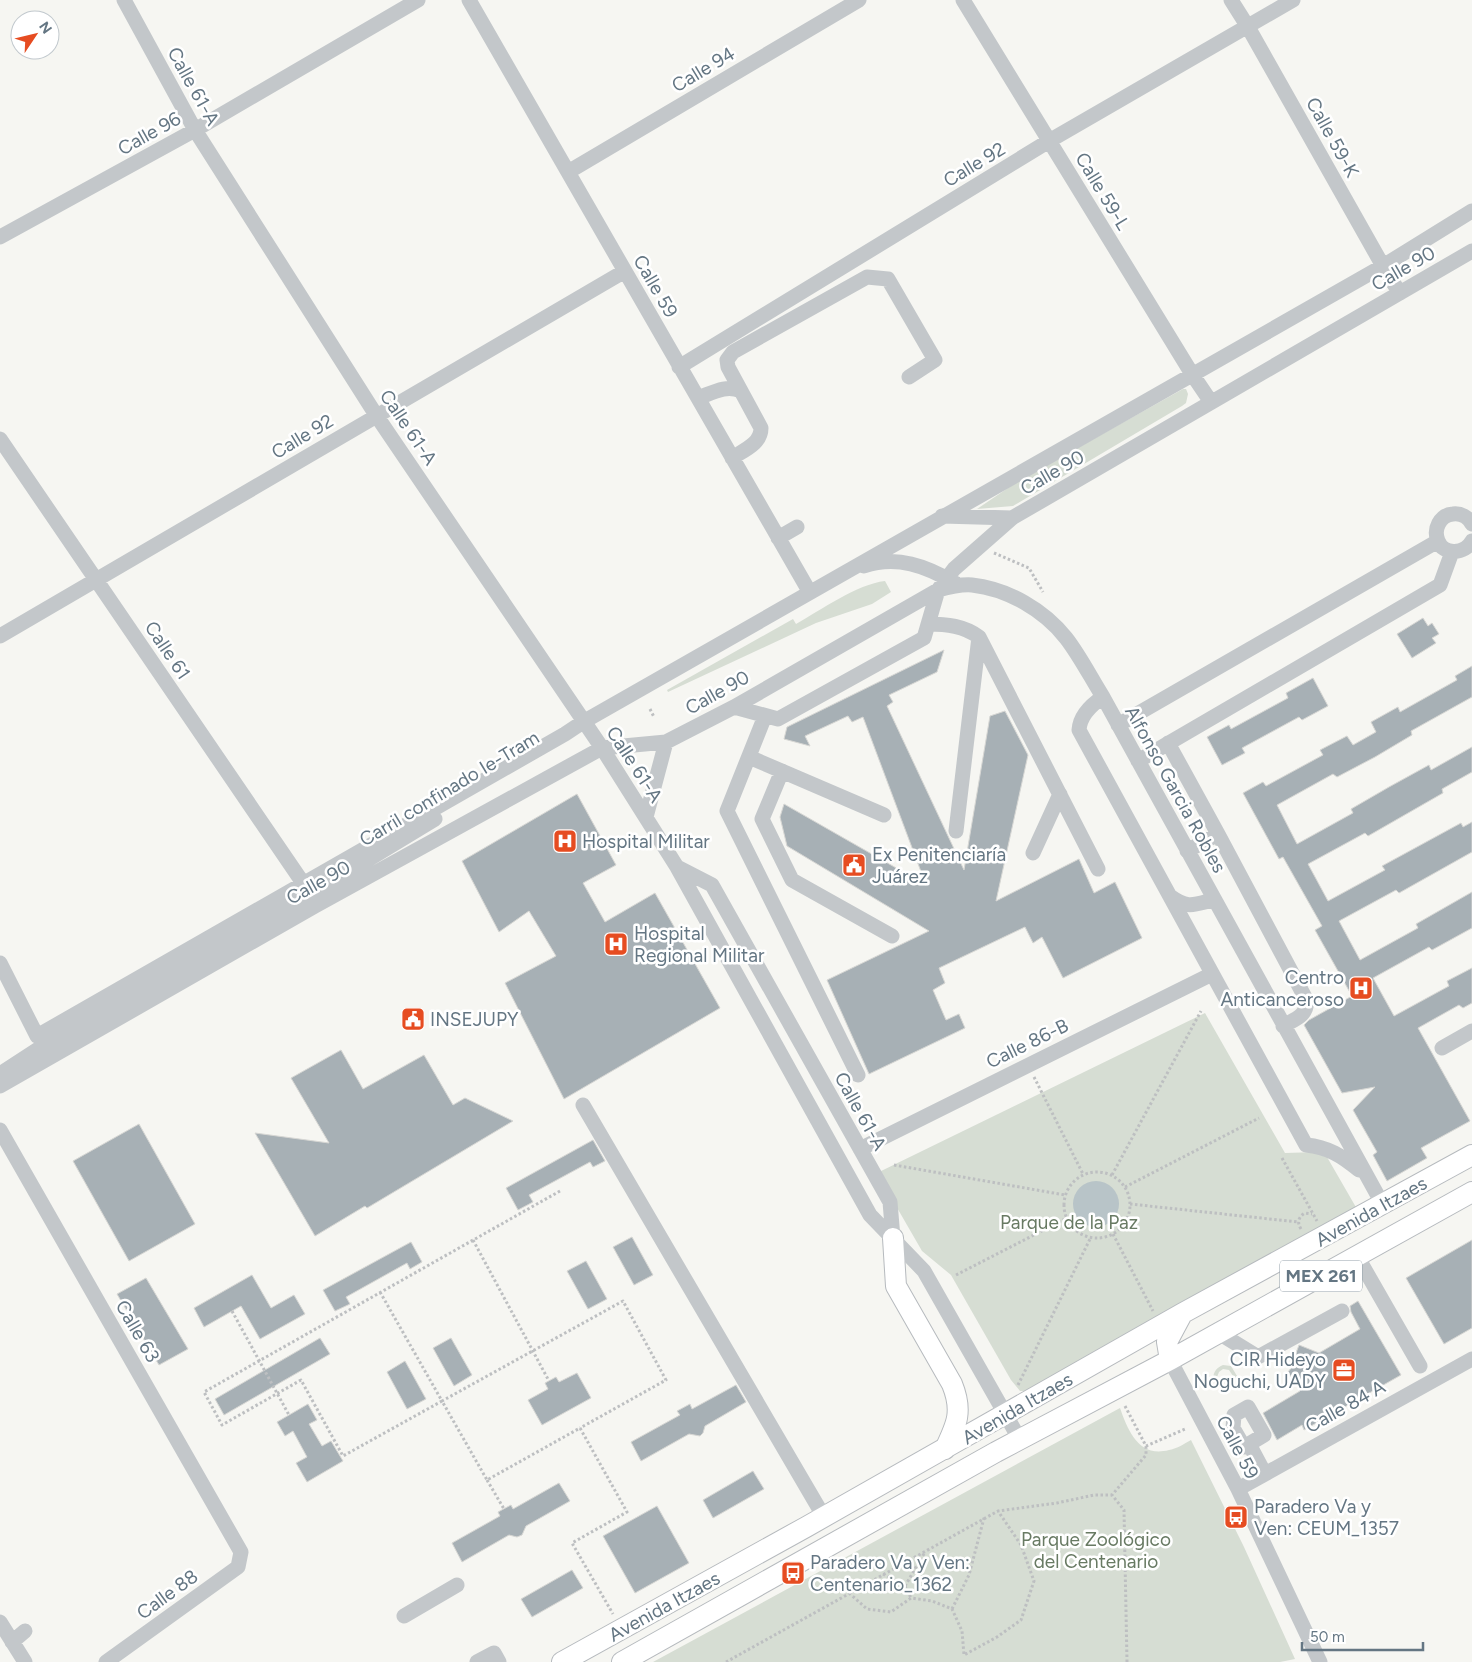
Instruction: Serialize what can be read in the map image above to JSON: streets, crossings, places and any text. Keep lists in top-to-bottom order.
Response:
{
  "streets": {
    "main road": ["Avenida Itzaes", "MEX 261"],
    "street": [
      "Calle 94",
      "Calle 61-A",
      "Calle 96",
      "Calle 59-K",
      "Calle 92",
      "Calle 59-L",
      "Calle 90",
      "Calle 59",
      "Calle 61",
      "Carril confinado Ie-Tram",
      "Alfonso Garcia Robles",
      "Calle 86-B",
      "Calle 63",
      "Calle 84 A",
      "Calle 88"
    ]
  },
  "crossings": [
    ["Calle 94", "Calle 59"],
    ["Calle 61-A", "Calle 96"],
    ["Calle 61-A", "Calle 92"],
    ["Calle 61-A", "Calle 90"],
    ["Calle 61-A", "Carril confinado Ie-Tram"],
    ["Calle 61-A", "Calle 86-B"],
    ["Calle 61-A", "Avenida Itzaes"],
    ["Calle 59-K", "Calle 92"],
    ["Calle 59-K", "Calle 90"],
    ["Calle 92", "Calle 59-L"],
    ["Calle 92", "Calle 59"],
    ["Calle 92", "Calle 61"],
    ["Calle 59-L", "Calle 90"],
    ["Calle 90", "Calle 61"],
    ["Calle 90", "Carril confinado Ie-Tram"],
    ["Calle 90", "Alfonso Garcia Robles"],
    ["Calle 59", "Avenida Itzaes"],
    ["Calle 59", "Calle 84 A"],
    ["Alfonso Garcia Robles", "Calle 86-B"],
    ["Alfonso Garcia Robles", "Avenida Itzaes"],
    ["Calle 63", "Calle 88"]
  ],
  "parks": ["Parque de la Paz", "Parque Zoológico del Centenario"],
  "places": {
    "hospital": ["Hospital Militar", "Hospital Regional Militar", "Centro Anticanceroso"],
    "public building": ["Ex Penitenciaría Juárez", "INSEJUPY"],
    "office": ["CIR Hideyo Noguchi, UADY"],
    "bus stop": ["Paradero Va y Ven: CEUM_1357", "Paradero Va y Ven: Centenario_1362"]
  },
  "scale_bar": "50 m",
  "north": "top right"
}
